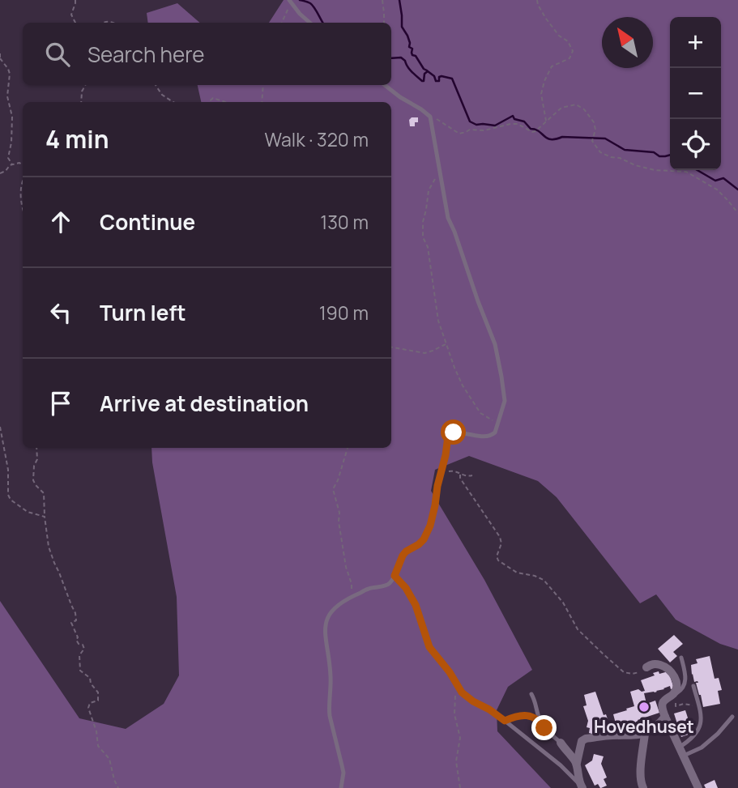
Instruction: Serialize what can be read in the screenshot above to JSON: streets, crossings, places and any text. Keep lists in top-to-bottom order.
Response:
{
  "places": ["Hovedhuset"],
  "north": "top left",
  "page": {
    "map_buttons": ["+", "−"],
    "search": "Search here",
    "heading": ["4 min", "Walk · 320 m"],
    "list": [
      ["Continue", "130 m"],
      ["Turn left", "190 m"],
      "Arrive at destination"
    ]
  }
}
